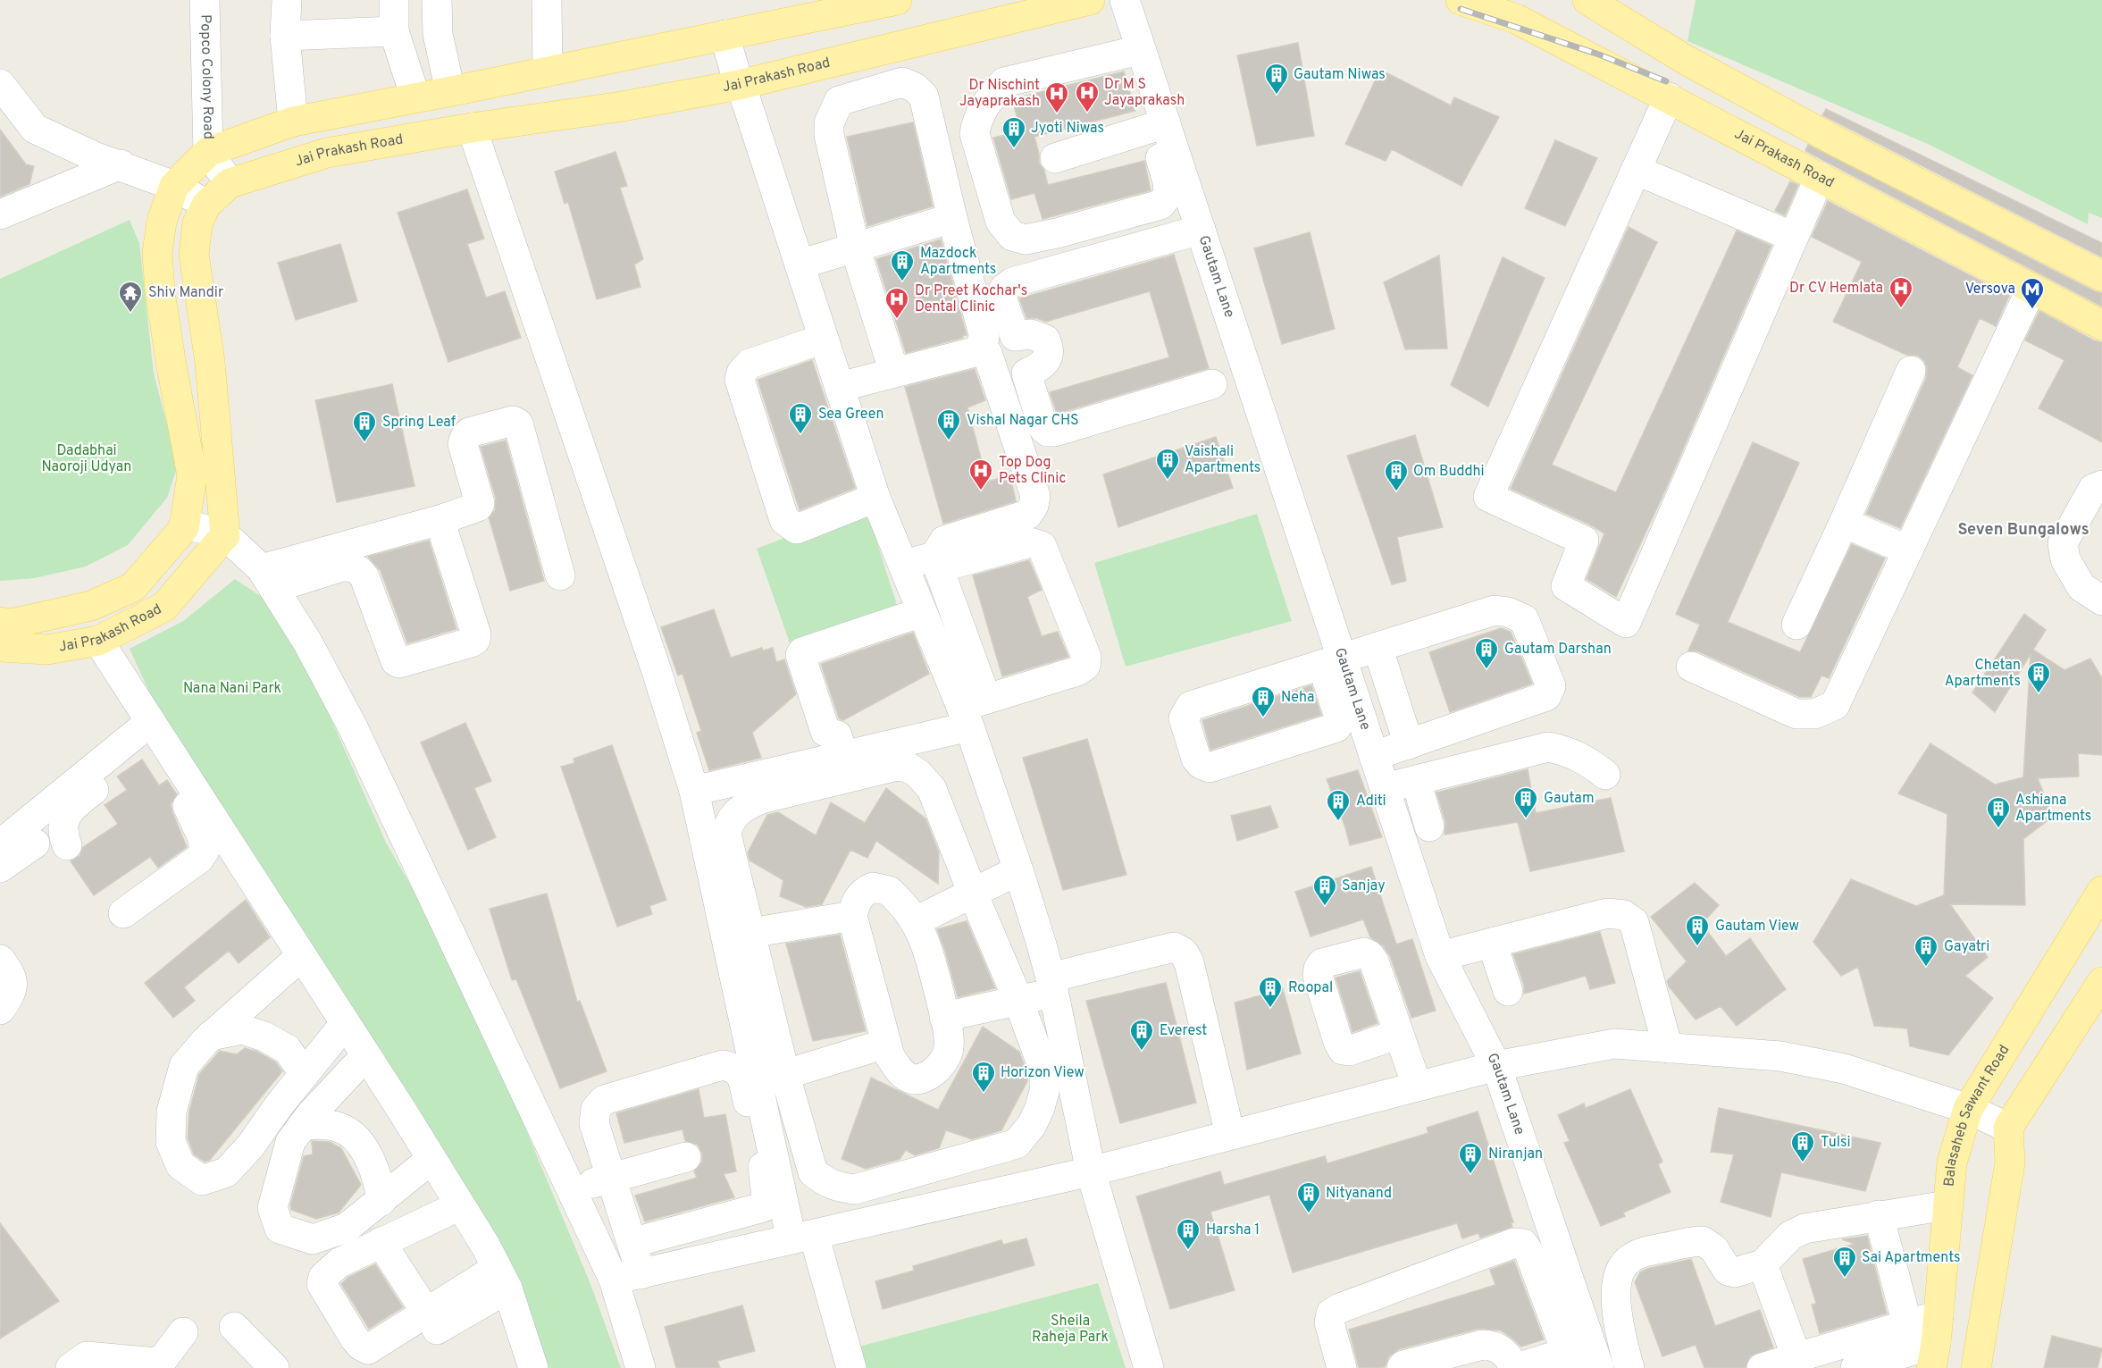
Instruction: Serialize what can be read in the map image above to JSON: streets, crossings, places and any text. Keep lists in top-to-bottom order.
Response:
{
  "streets": {
    "main road": ["Jai Prakash Road", "Balasaheb Sawant Road"],
    "street": ["Popco Colony Road", "Gautam Lane"]
  },
  "crossings": [
    ["Jai Prakash Road", "Popco Colony Road"]
  ],
  "districts": ["Seven Bungalows"],
  "parks": ["Dadabhai Naoroji Udyan", "Nana Nani Park", "Sheila Raheja Park"],
  "places": {
    "building": [
      "Gautam Niwas",
      "Jyoti Niwas",
      "Mazdock Apartments",
      "Sea Green",
      "Vishal Nagar CHS",
      "Spring Leaf",
      "Vaishali Apartments",
      "Om Buddhi",
      "Gautam Darshan",
      "Chetan Apartments",
      "Neha",
      "Gautam",
      "Aditi",
      "Ashiana Apartments",
      "Sanjay",
      "Gautam View",
      "Gayatri",
      "Roopal",
      "Everest",
      "Horizon View",
      "Tulsi",
      "Niranjan",
      "Nityanand",
      "Harsha 1",
      "Sai Apartments"
    ],
    "hospital": [
      "Dr M S Jayaprakash",
      "Dr Nischint Jayaprakash",
      "Dr CV Hemlata",
      "Dr Preet Kochar's Dental Clinic",
      "Top Dog Pets Clinic"
    ],
    "metro station": ["Versova"],
    "temple": ["Shiv Mandir"]
  }
}
